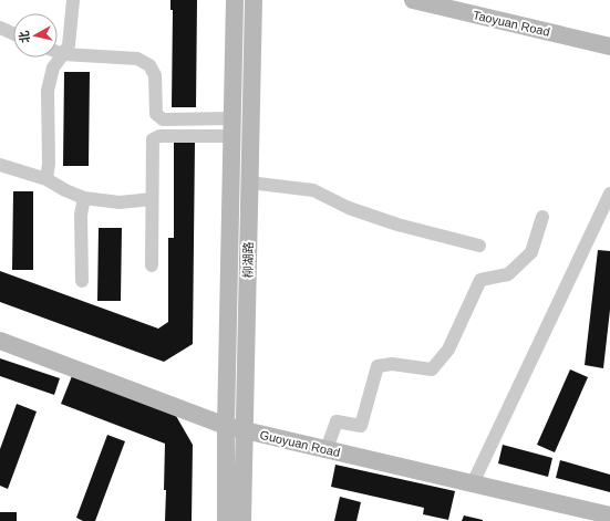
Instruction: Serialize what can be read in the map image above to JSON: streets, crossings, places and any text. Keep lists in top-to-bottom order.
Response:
{
  "streets": {
    "main road": ["Taoyuan Road", "柳湖路", "Guoyuan Road"]
  },
  "crossings": [
    ["柳湖路", "Guoyuan Road"]
  ],
  "north": "left"
}
